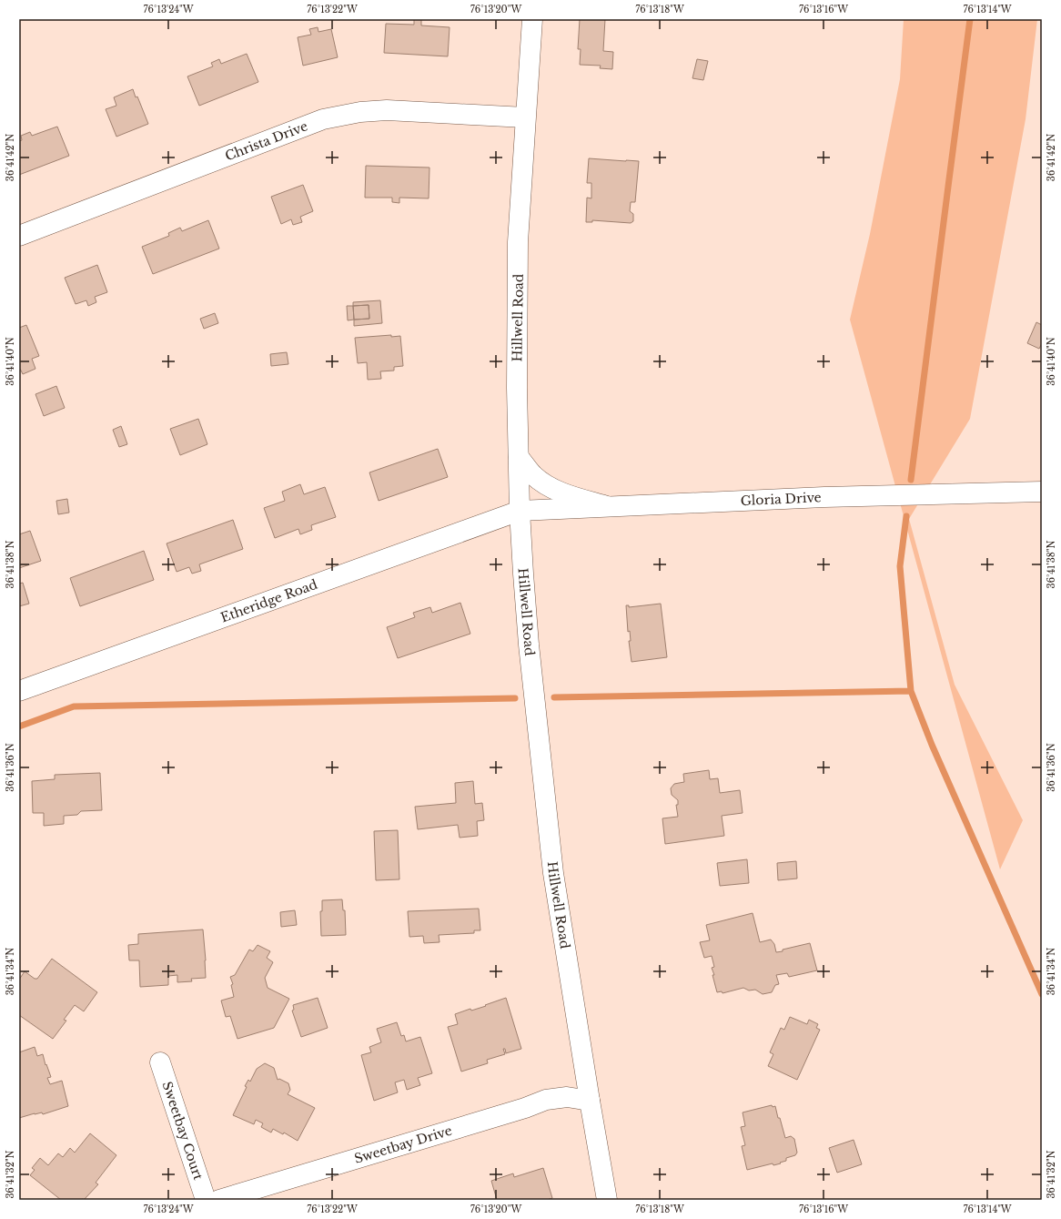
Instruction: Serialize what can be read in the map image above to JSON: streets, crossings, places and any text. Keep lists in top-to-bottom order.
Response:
{
  "streets": {
    "street": [
      "Christa Drive",
      "Hillwell Road",
      "Gloria Drive",
      "Etheridge Road",
      "Sweetbay Court",
      "Sweetbay Drive"
    ]
  },
  "crossings": [
    ["Christa Drive", "Hillwell Road"],
    ["Hillwell Road", "Gloria Drive"],
    ["Hillwell Road", "Etheridge Road"],
    ["Hillwell Road", "Sweetbay Drive"],
    ["Gloria Drive", "Etheridge Road"]
  ],
  "coordinates": [
    "76°13'24\"W",
    "76°13'22\"W",
    "76°13'20\"W",
    "76°13'18\"W",
    "76°13'16\"W",
    "76°13'14\"W",
    "36°41'42\"N",
    "36°41'40\"N",
    "36°41'38\"N",
    "36°41'36\"N",
    "36°41'34\"N",
    "36°41'32\"N"
  ]
}
